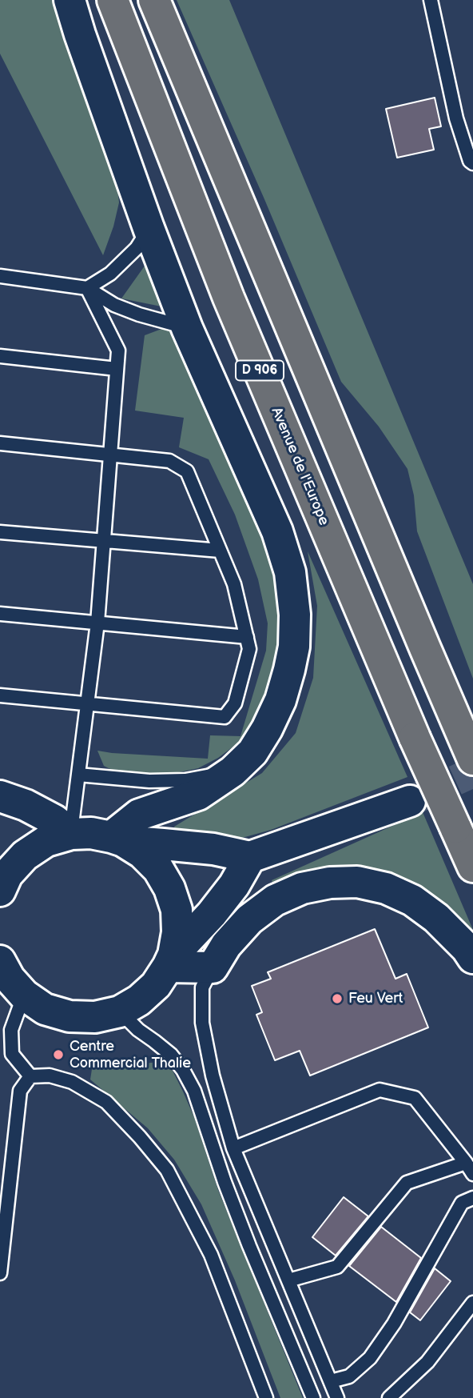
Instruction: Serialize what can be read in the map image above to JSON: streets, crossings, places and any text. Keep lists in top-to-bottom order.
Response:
{
  "streets": {
    "main road": ["D 906", "Avenue de l'Europe"]
  },
  "places": ["Feu Vert", "Centre Commercial Thalie"]
}
